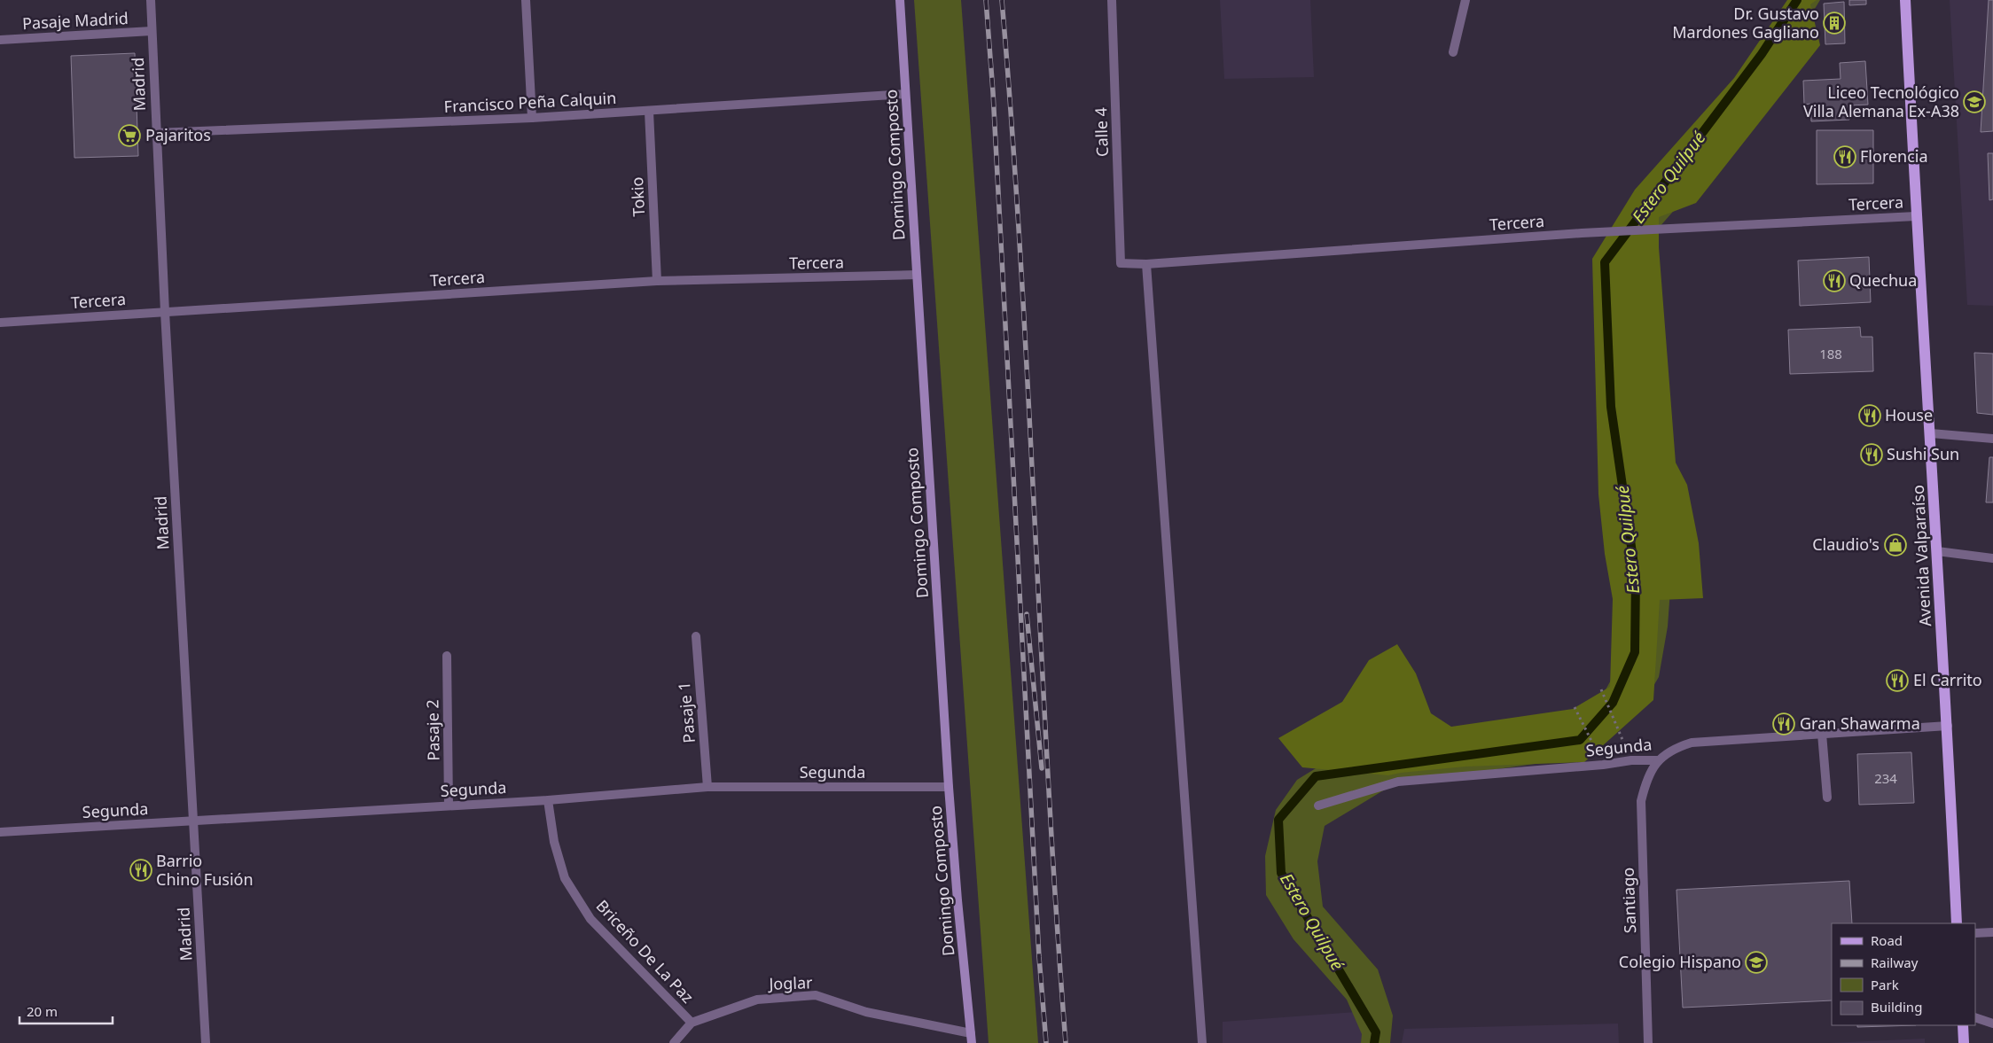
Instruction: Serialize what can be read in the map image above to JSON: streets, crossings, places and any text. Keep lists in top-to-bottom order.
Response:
{
  "streets": {
    "main road": ["Domingo Composto", "Avenida Valparaíso"],
    "street": [
      "Pasaje Madrid",
      "Madrid",
      "Francisco Peña Calquin",
      "Calle 4",
      "Tokio",
      "Tercera",
      "Pasaje 1",
      "Pasaje 2",
      "Segunda",
      "Santiago",
      "Briceño De La Paz",
      "Joglar"
    ]
  },
  "crossings": [
    ["Pasaje Madrid", "Madrid"],
    ["Madrid", "Francisco Peña Calquin"],
    ["Madrid", "Tercera"],
    ["Madrid", "Segunda"],
    ["Francisco Peña Calquin", "Domingo Composto"],
    ["Francisco Peña Calquin", "Tokio"],
    ["Calle 4", "Tercera"],
    ["Domingo Composto", "Tercera"],
    ["Domingo Composto", "Segunda"],
    ["Domingo Composto", "Joglar"],
    ["Tokio", "Tercera"],
    ["Tercera", "Avenida Valparaíso"],
    ["Avenida Valparaíso", "Segunda"],
    ["Pasaje 1", "Segunda"],
    ["Pasaje 2", "Segunda"],
    ["Segunda", "Santiago"],
    ["Segunda", "Briceño De La Paz"],
    ["Briceño De La Paz", "Joglar"]
  ],
  "water": ["Estero Quilpué"],
  "places": {
    "building": ["Dr. Gustavo Mardones Gagliano"],
    "school or university": ["Liceo Tecnológico Villa Alemana Ex-A38", "Colegio Hispano"],
    "supermarket": ["Pajaritos"],
    "restaurant": [
      "Florencia",
      "Quechua",
      "House",
      "Sushi Sun",
      "El Carrito",
      "Gran Shawarma",
      "Barrio Chino Fusión"
    ],
    "shop": ["Claudio's"]
  },
  "house_numbers": ["188", "234"],
  "legend": [
    "Road",
    "Railway",
    "Park",
    "Building"
  ],
  "scale_bar": "20 m"
}
